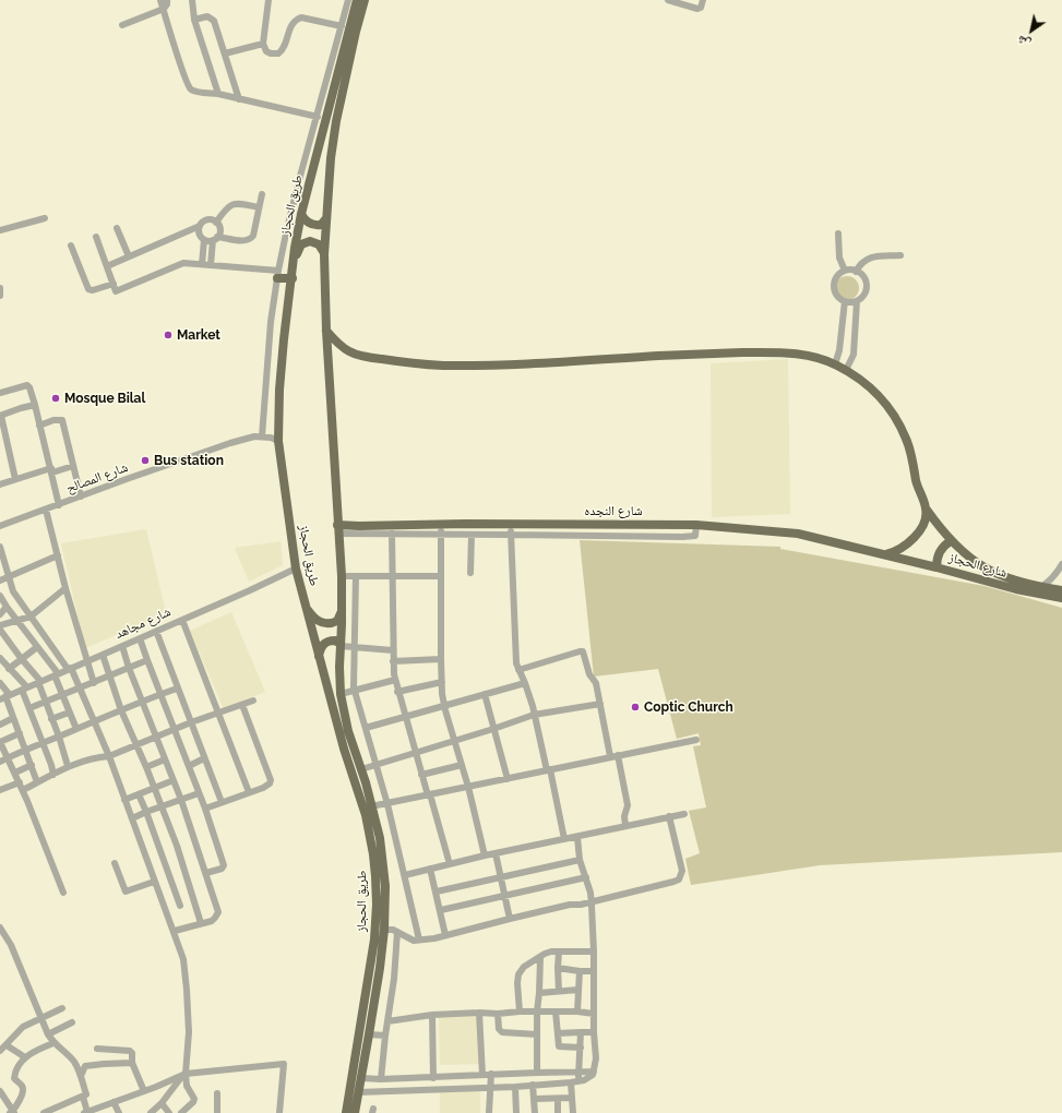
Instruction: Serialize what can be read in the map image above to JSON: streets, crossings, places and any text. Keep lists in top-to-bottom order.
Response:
{
  "streets": {
    "main road": ["طريق الحجاز", "شارع النجده", "شارع الحجاز"],
    "street": ["شارع المصالح", "شارع مجاهد"]
  },
  "crossings": [
    ["طريق الحجاز", "شارع المصالح"],
    ["طريق الحجاز", "شارع النجده"],
    ["طريق الحجاز", "شارع الحجاز"],
    ["طريق الحجاز", "شارع مجاهد"],
    ["شارع النجده", "شارع الحجاز"]
  ],
  "places": [
    "Market",
    "Mosque Bilal",
    "Bus station",
    "Coptic Church"
  ],
  "north": "bottom left"
}
